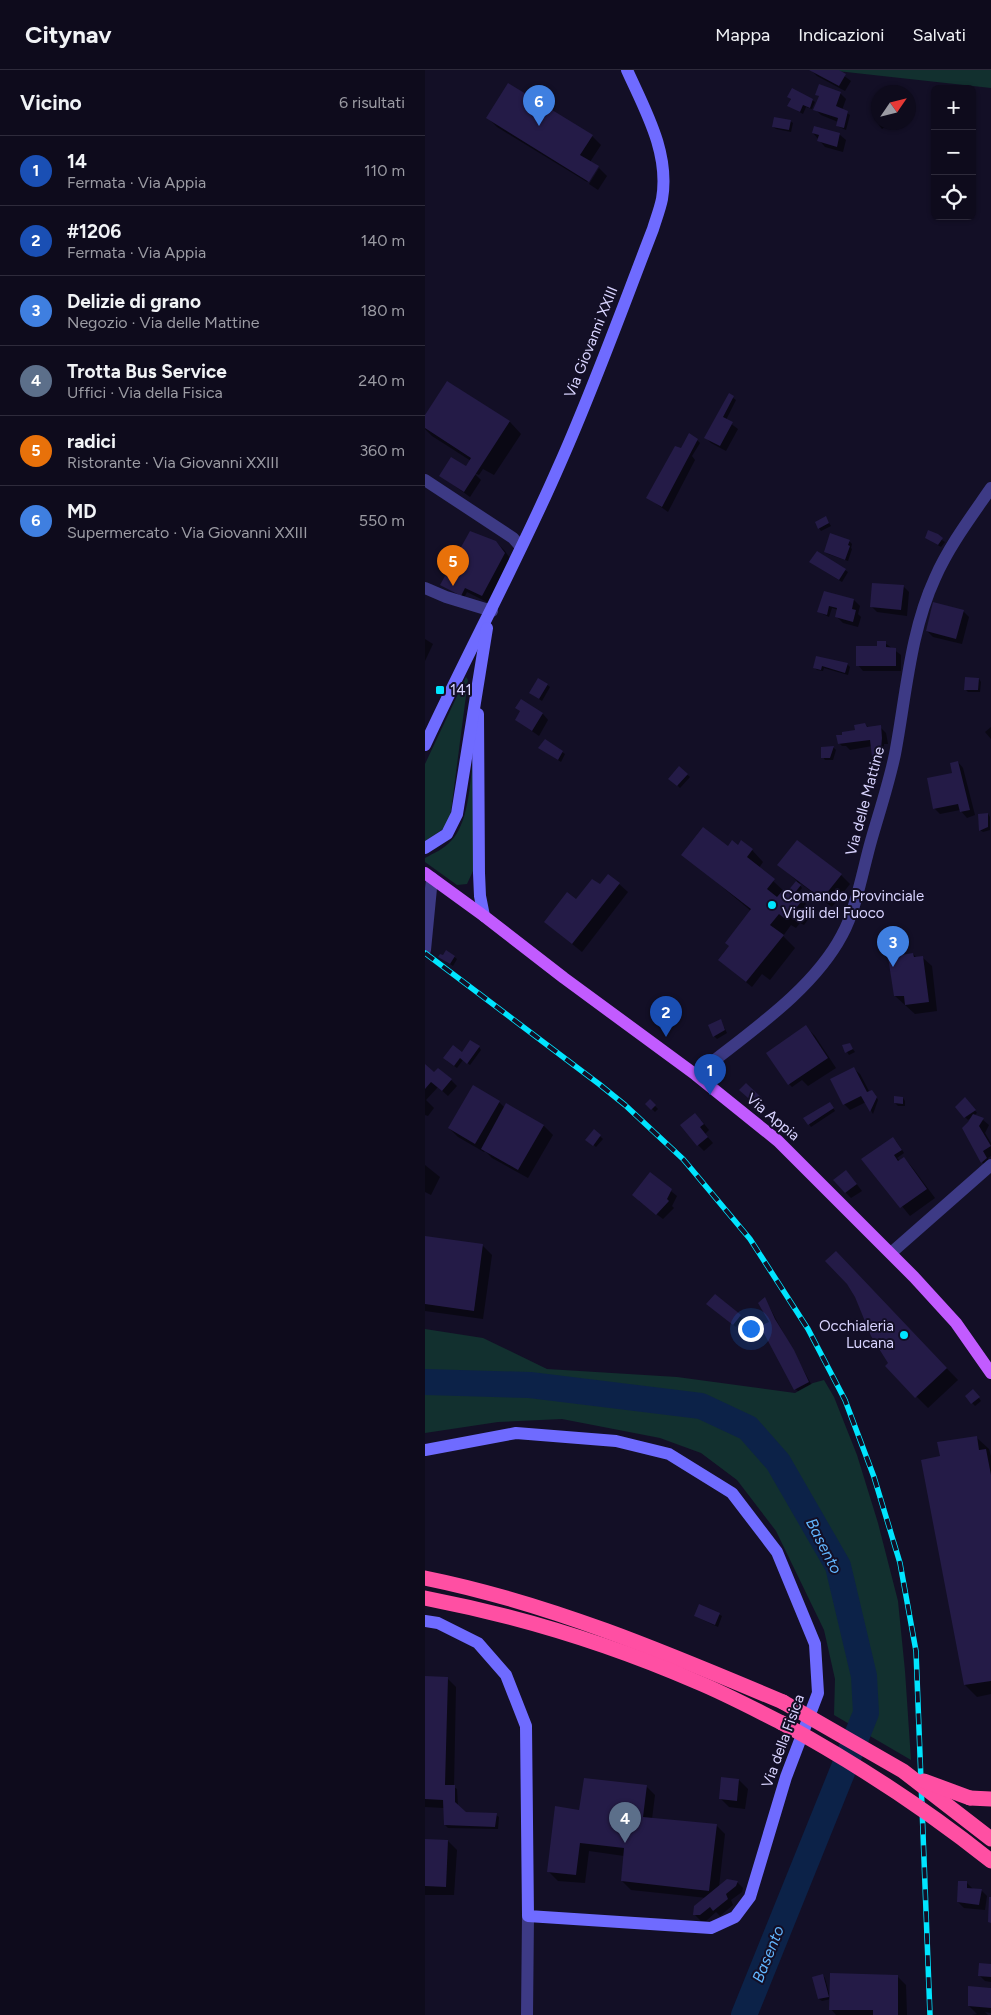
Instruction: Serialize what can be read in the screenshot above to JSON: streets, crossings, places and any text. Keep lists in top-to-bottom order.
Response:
{
  "streets": {
    "main road": ["Via Appia"],
    "street": ["Via Giovanni XXIII", "Via delle Mattine", "Via della Fisica"]
  },
  "crossings": [
    ["Via delle Mattine", "Via Appia"]
  ],
  "water": ["Basento"],
  "places": {
    "transit": ["141"],
    "other": ["Comando Provinciale Vigili del Fuoco", "Occhialeria Lucana"]
  },
  "north": "top right",
  "page": {
    "header": "Citynav",
    "nav": ["Mappa", "Indicazioni", "Salvati"],
    "heading": ["Vicino", "6 risultati"],
    "map_buttons": ["+", "−"],
    "pins": [
      "6",
      "5",
      "3",
      "2",
      "1",
      "4"
    ],
    "list": [
      {
        "mark": "1",
        "name": "14",
        "note": "Fermata · Via Appia",
        "value": "110 m"
      },
      {
        "mark": "2",
        "name": "#1206",
        "note": "Fermata · Via Appia",
        "value": "140 m"
      },
      {
        "mark": "3",
        "name": "Delizie di grano",
        "note": "Negozio · Via delle Mattine",
        "value": "180 m"
      },
      {
        "mark": "4",
        "name": "Trotta Bus Service",
        "note": "Uffici · Via della Fisica",
        "value": "240 m"
      },
      {
        "mark": "5",
        "name": "radici",
        "note": "Ristorante · Via Giovanni XXIII",
        "value": "360 m"
      },
      {
        "mark": "6",
        "name": "MD",
        "note": "Supermercato · Via Giovanni XXIII",
        "value": "550 m"
      }
    ]
  }
}
